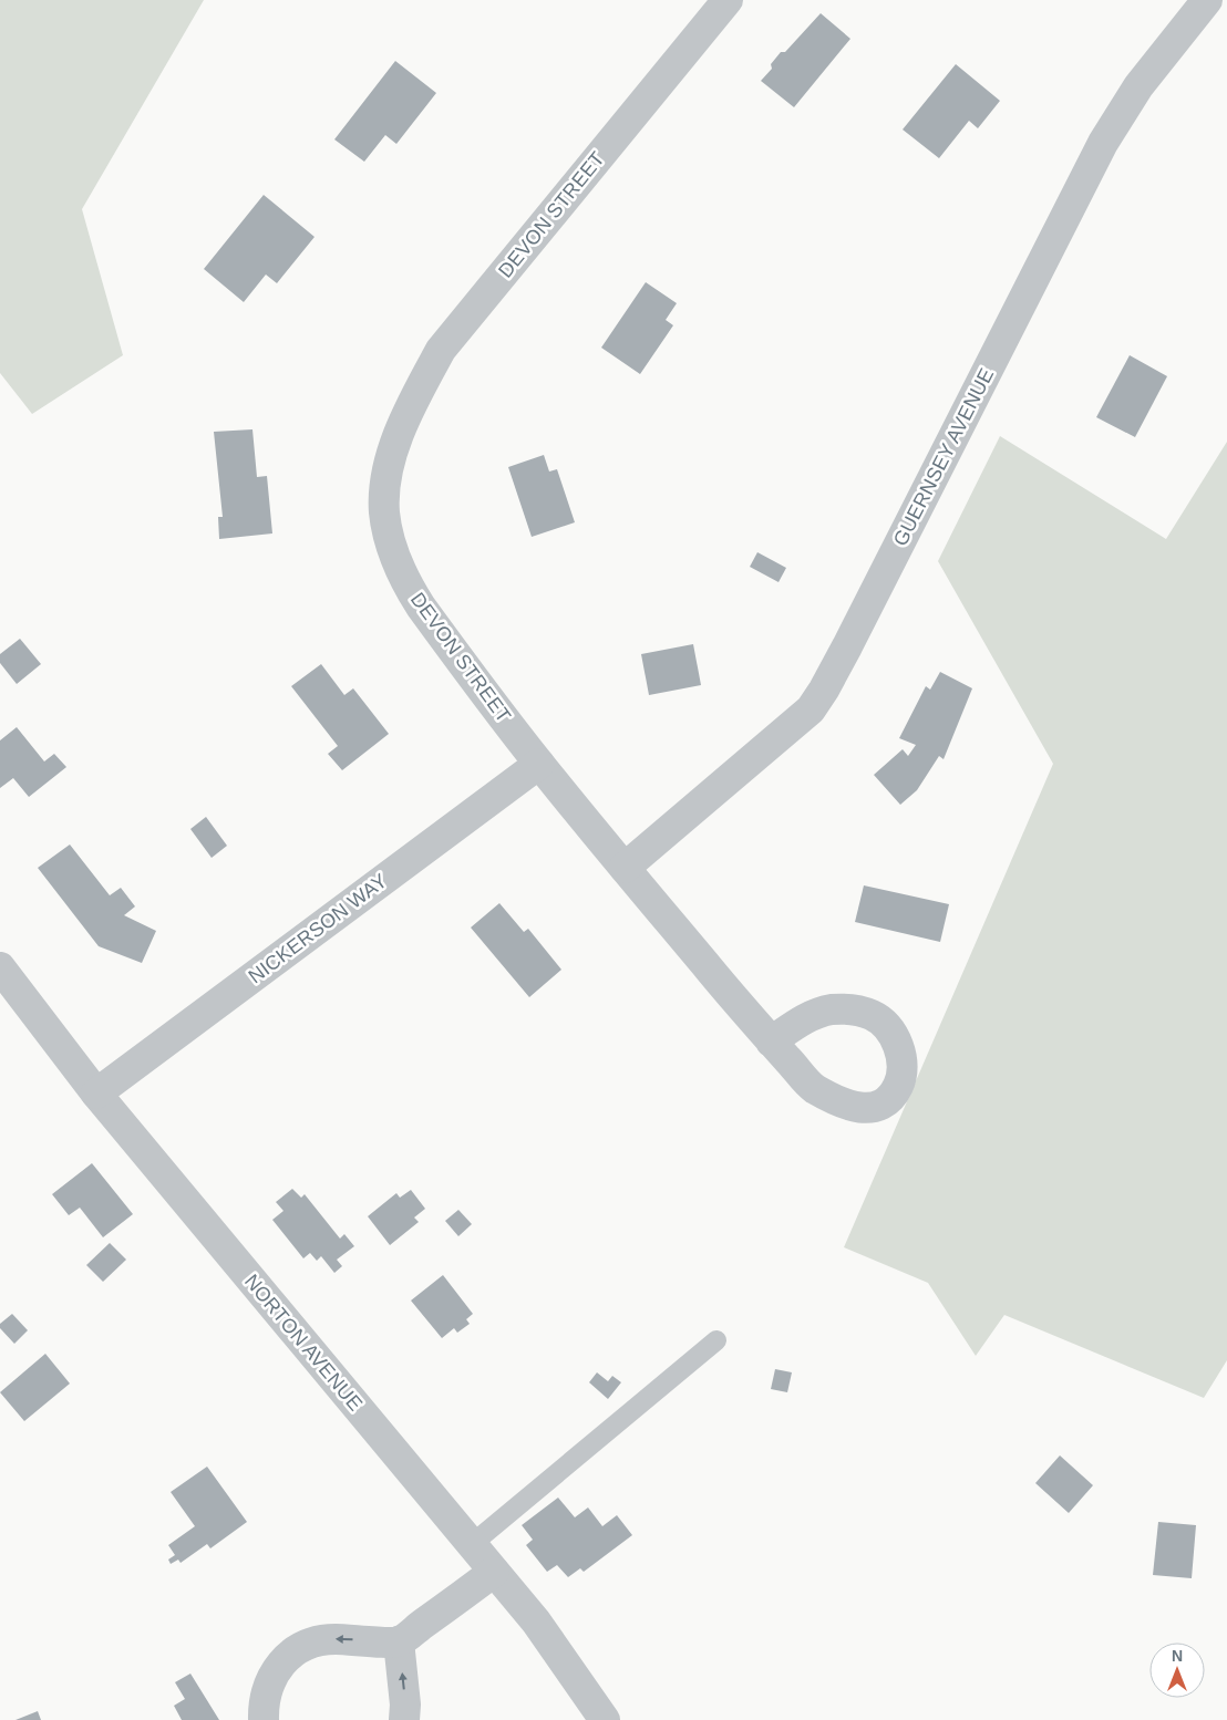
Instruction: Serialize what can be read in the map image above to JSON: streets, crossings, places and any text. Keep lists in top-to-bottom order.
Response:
{
  "streets": {
    "street": [
      "DEVON STREET",
      "GUERNSEY AVENUE",
      "NICKERSON WAY",
      "NORTON AVENUE"
    ]
  },
  "crossings": [
    ["DEVON STREET", "GUERNSEY AVENUE"],
    ["DEVON STREET", "NICKERSON WAY"],
    ["NICKERSON WAY", "NORTON AVENUE"]
  ],
  "north": "top"
}
